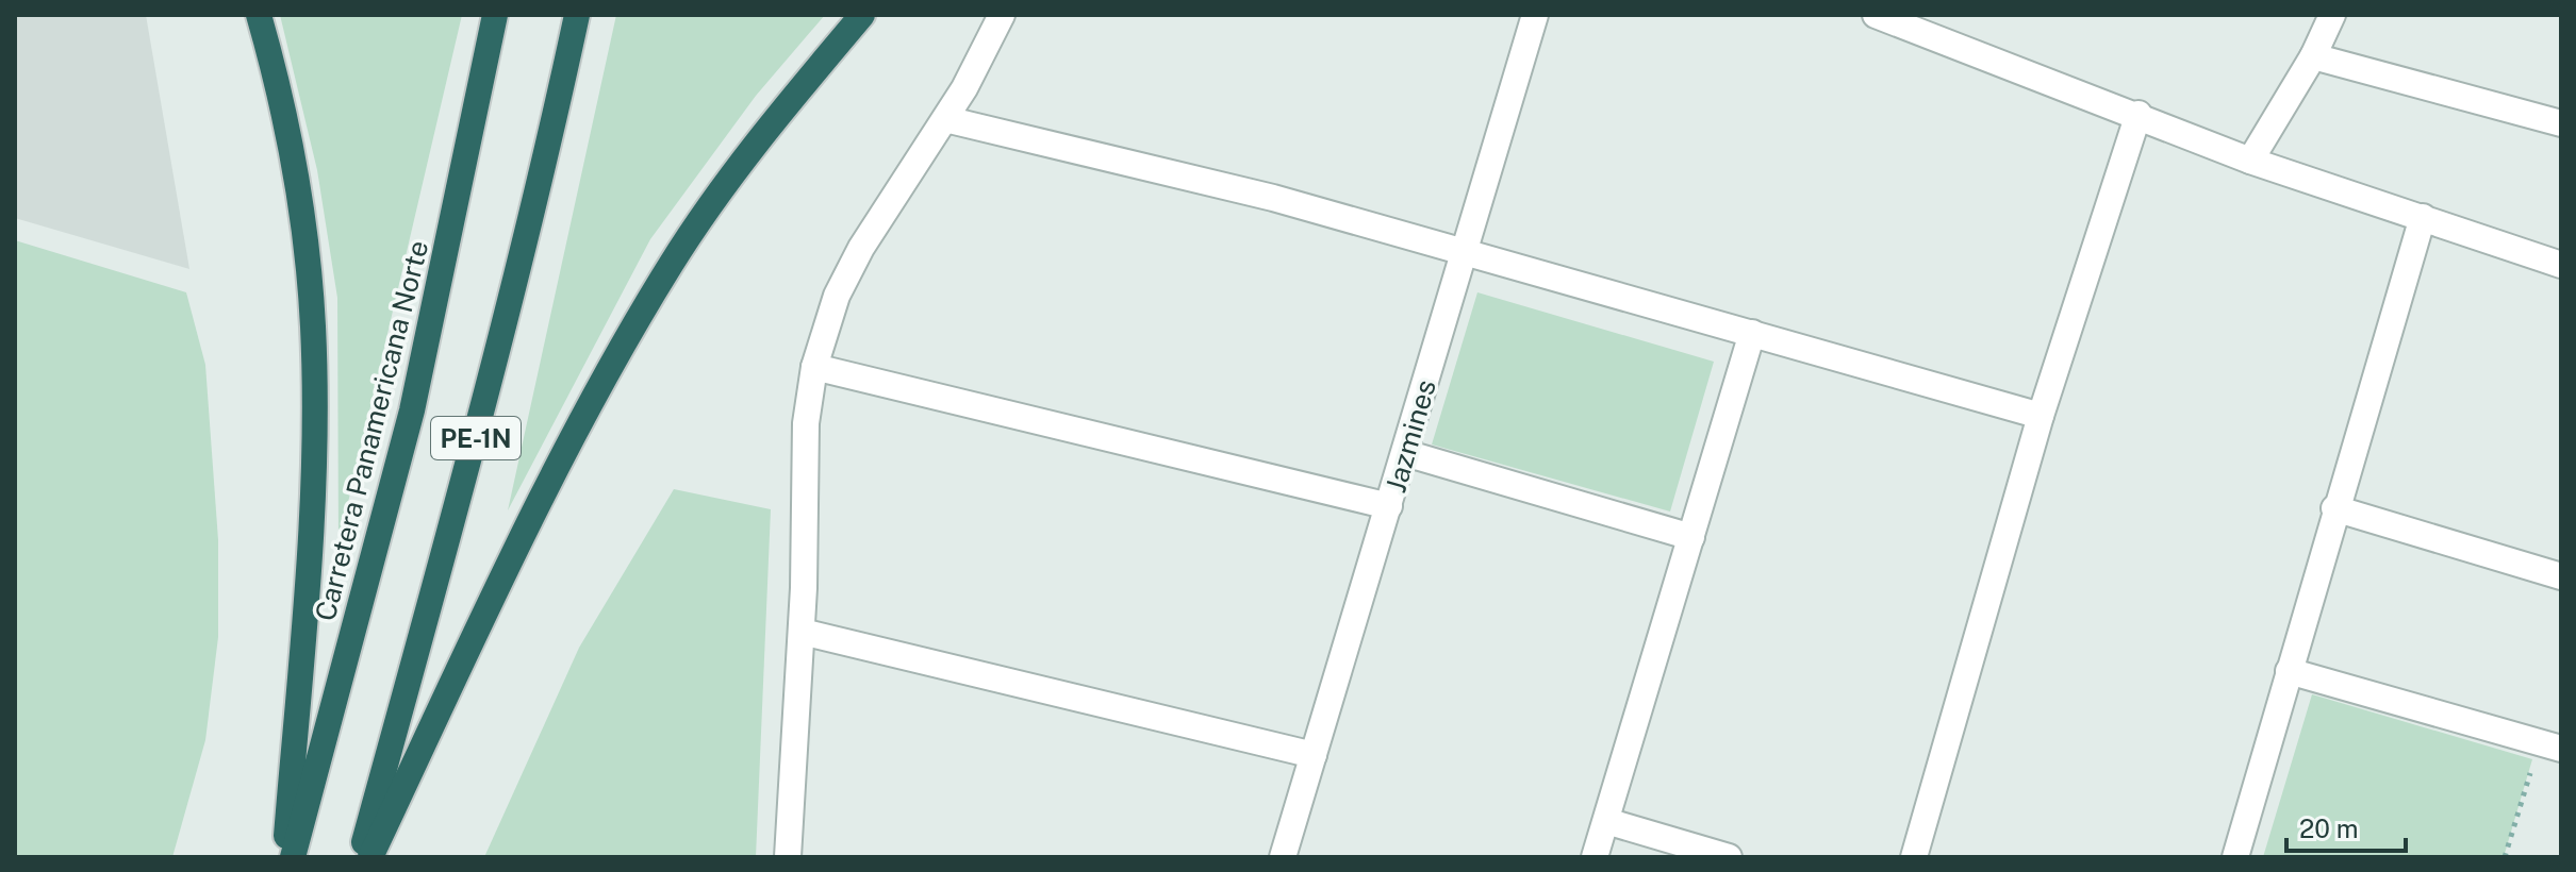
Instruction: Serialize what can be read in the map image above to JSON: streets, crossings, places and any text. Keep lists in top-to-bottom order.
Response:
{
  "streets": {
    "highway": ["Carretera Panamericana Norte", "PE-1N"],
    "street": ["Jazmines"]
  },
  "scale_bar": "20 m"
}
